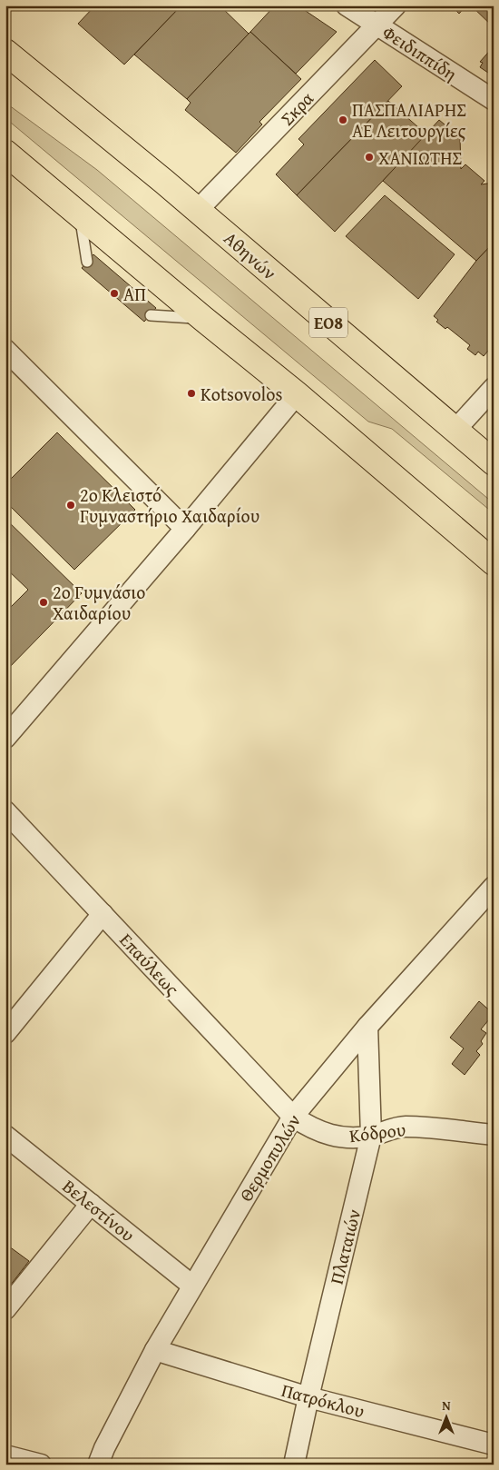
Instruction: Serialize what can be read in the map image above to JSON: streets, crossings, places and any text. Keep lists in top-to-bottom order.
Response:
{
  "streets": {
    "highway": ["Αθηνών", "ΕΟ8"],
    "street": [
      "Φειδιππίδη",
      "Σκρα",
      "Επαύλεως",
      "Κόδρου",
      "Θερμοπυλών",
      "Βελεστίνου",
      "Πλαταιών",
      "Πατρόκλου"
    ]
  },
  "crossings": [
    ["Φειδιππίδη", "Σκρα"],
    ["Σκρα", "Αθηνών"],
    ["Επαύλεως", "Κόδρου"],
    ["Επαύλεως", "Θερμοπυλών"],
    ["Κόδρου", "Θερμοπυλών"],
    ["Κόδρου", "Πλαταιών"],
    ["Θερμοπυλών", "Βελεστίνου"],
    ["Θερμοπυλών", "Πλαταιών"],
    ["Θερμοπυλών", "Πατρόκλου"],
    ["Πλαταιών", "Πατρόκλου"]
  ],
  "places": [
    "ΠΑΣΠΑΛΙΑΡΗΣ ΑΕ Λειτουργίες",
    "ΧΑΝΙΩΤΗΣ",
    "ΑΠ",
    "Kotsovolos",
    "2ο Κλειστό Γυμναστήριο Χαιδαρίου",
    "2ο Γυμνάσιο Χαιδαρίου"
  ],
  "north": "top"
}
